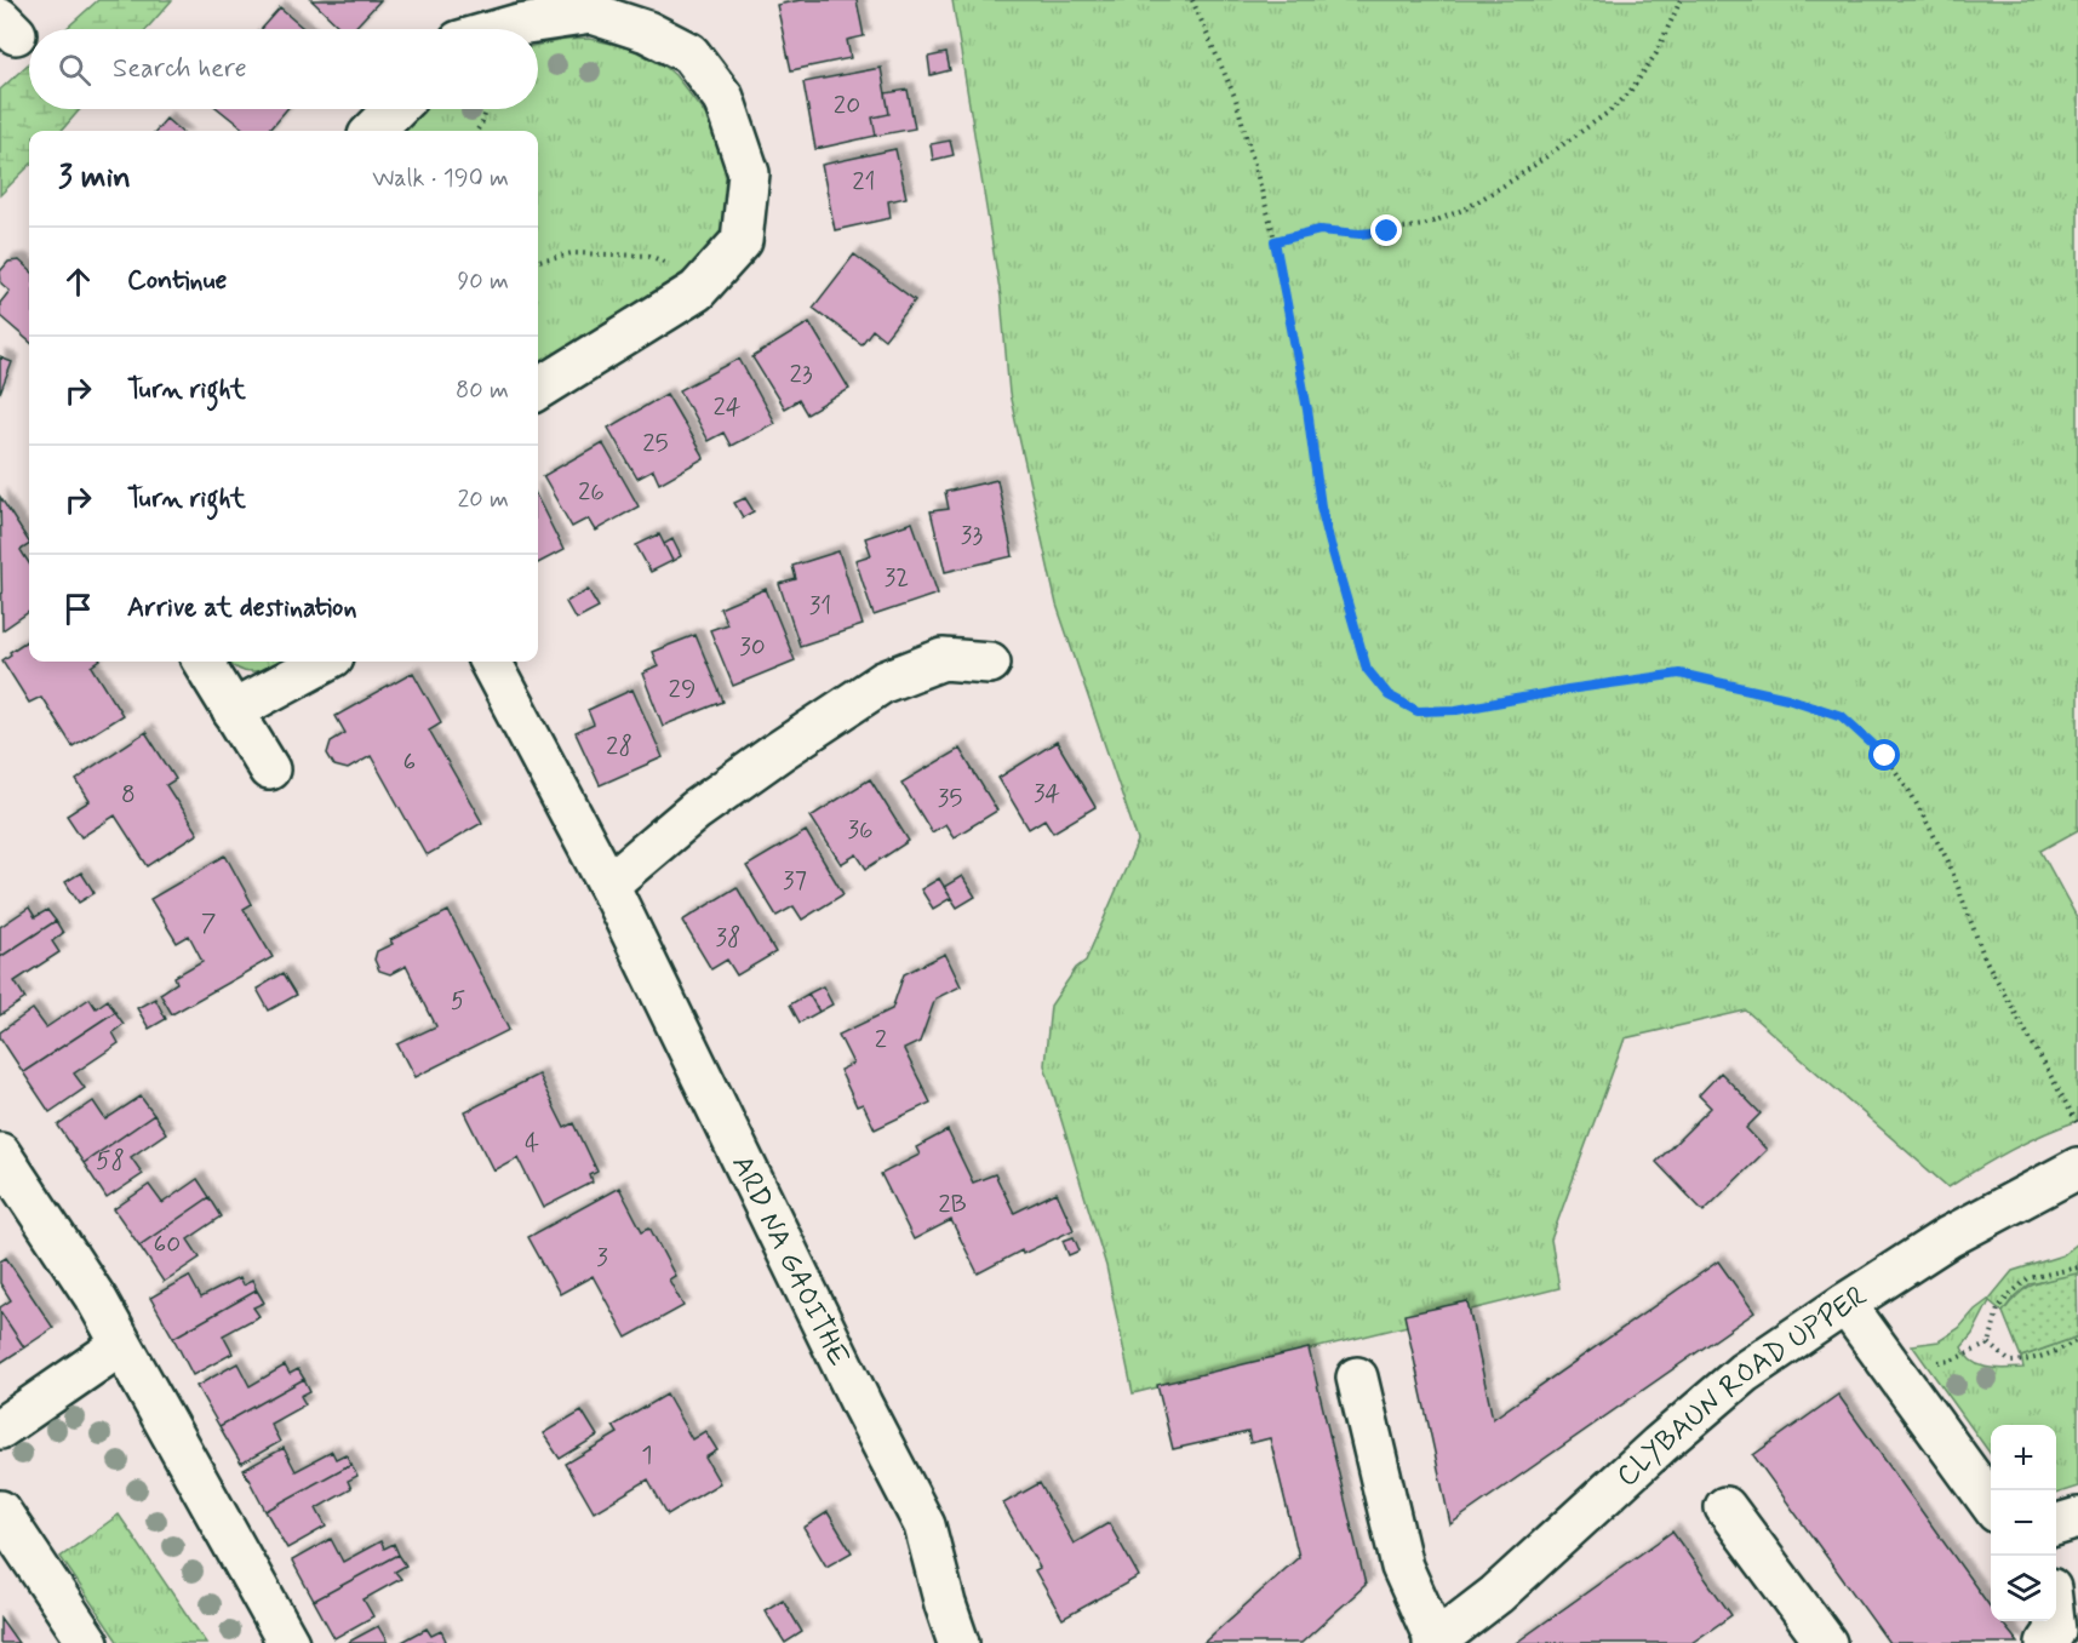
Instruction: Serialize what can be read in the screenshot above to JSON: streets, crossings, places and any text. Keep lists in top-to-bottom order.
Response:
{
  "streets": {
    "street": ["ARD NA GAOITHE", "CLYBAUN ROAD UPPER"]
  },
  "house_numbers": [
    "20",
    "21",
    "23",
    "24",
    "25",
    "26",
    "33",
    "32",
    "31",
    "30",
    "29",
    "28",
    "6",
    "34",
    "8",
    "35",
    "36",
    "37",
    "7",
    "38",
    "5",
    "2",
    "4",
    "58",
    "2B",
    "60",
    "3",
    "1"
  ],
  "page": {
    "search": "Search here",
    "heading": ["3 min", "Walk · 190 m"],
    "list": [
      ["Continue", "90 m"],
      ["Turn right", "80 m"],
      ["Turn right", "20 m"],
      "Arrive at destination"
    ],
    "map_buttons": ["+", "−"]
  }
}
